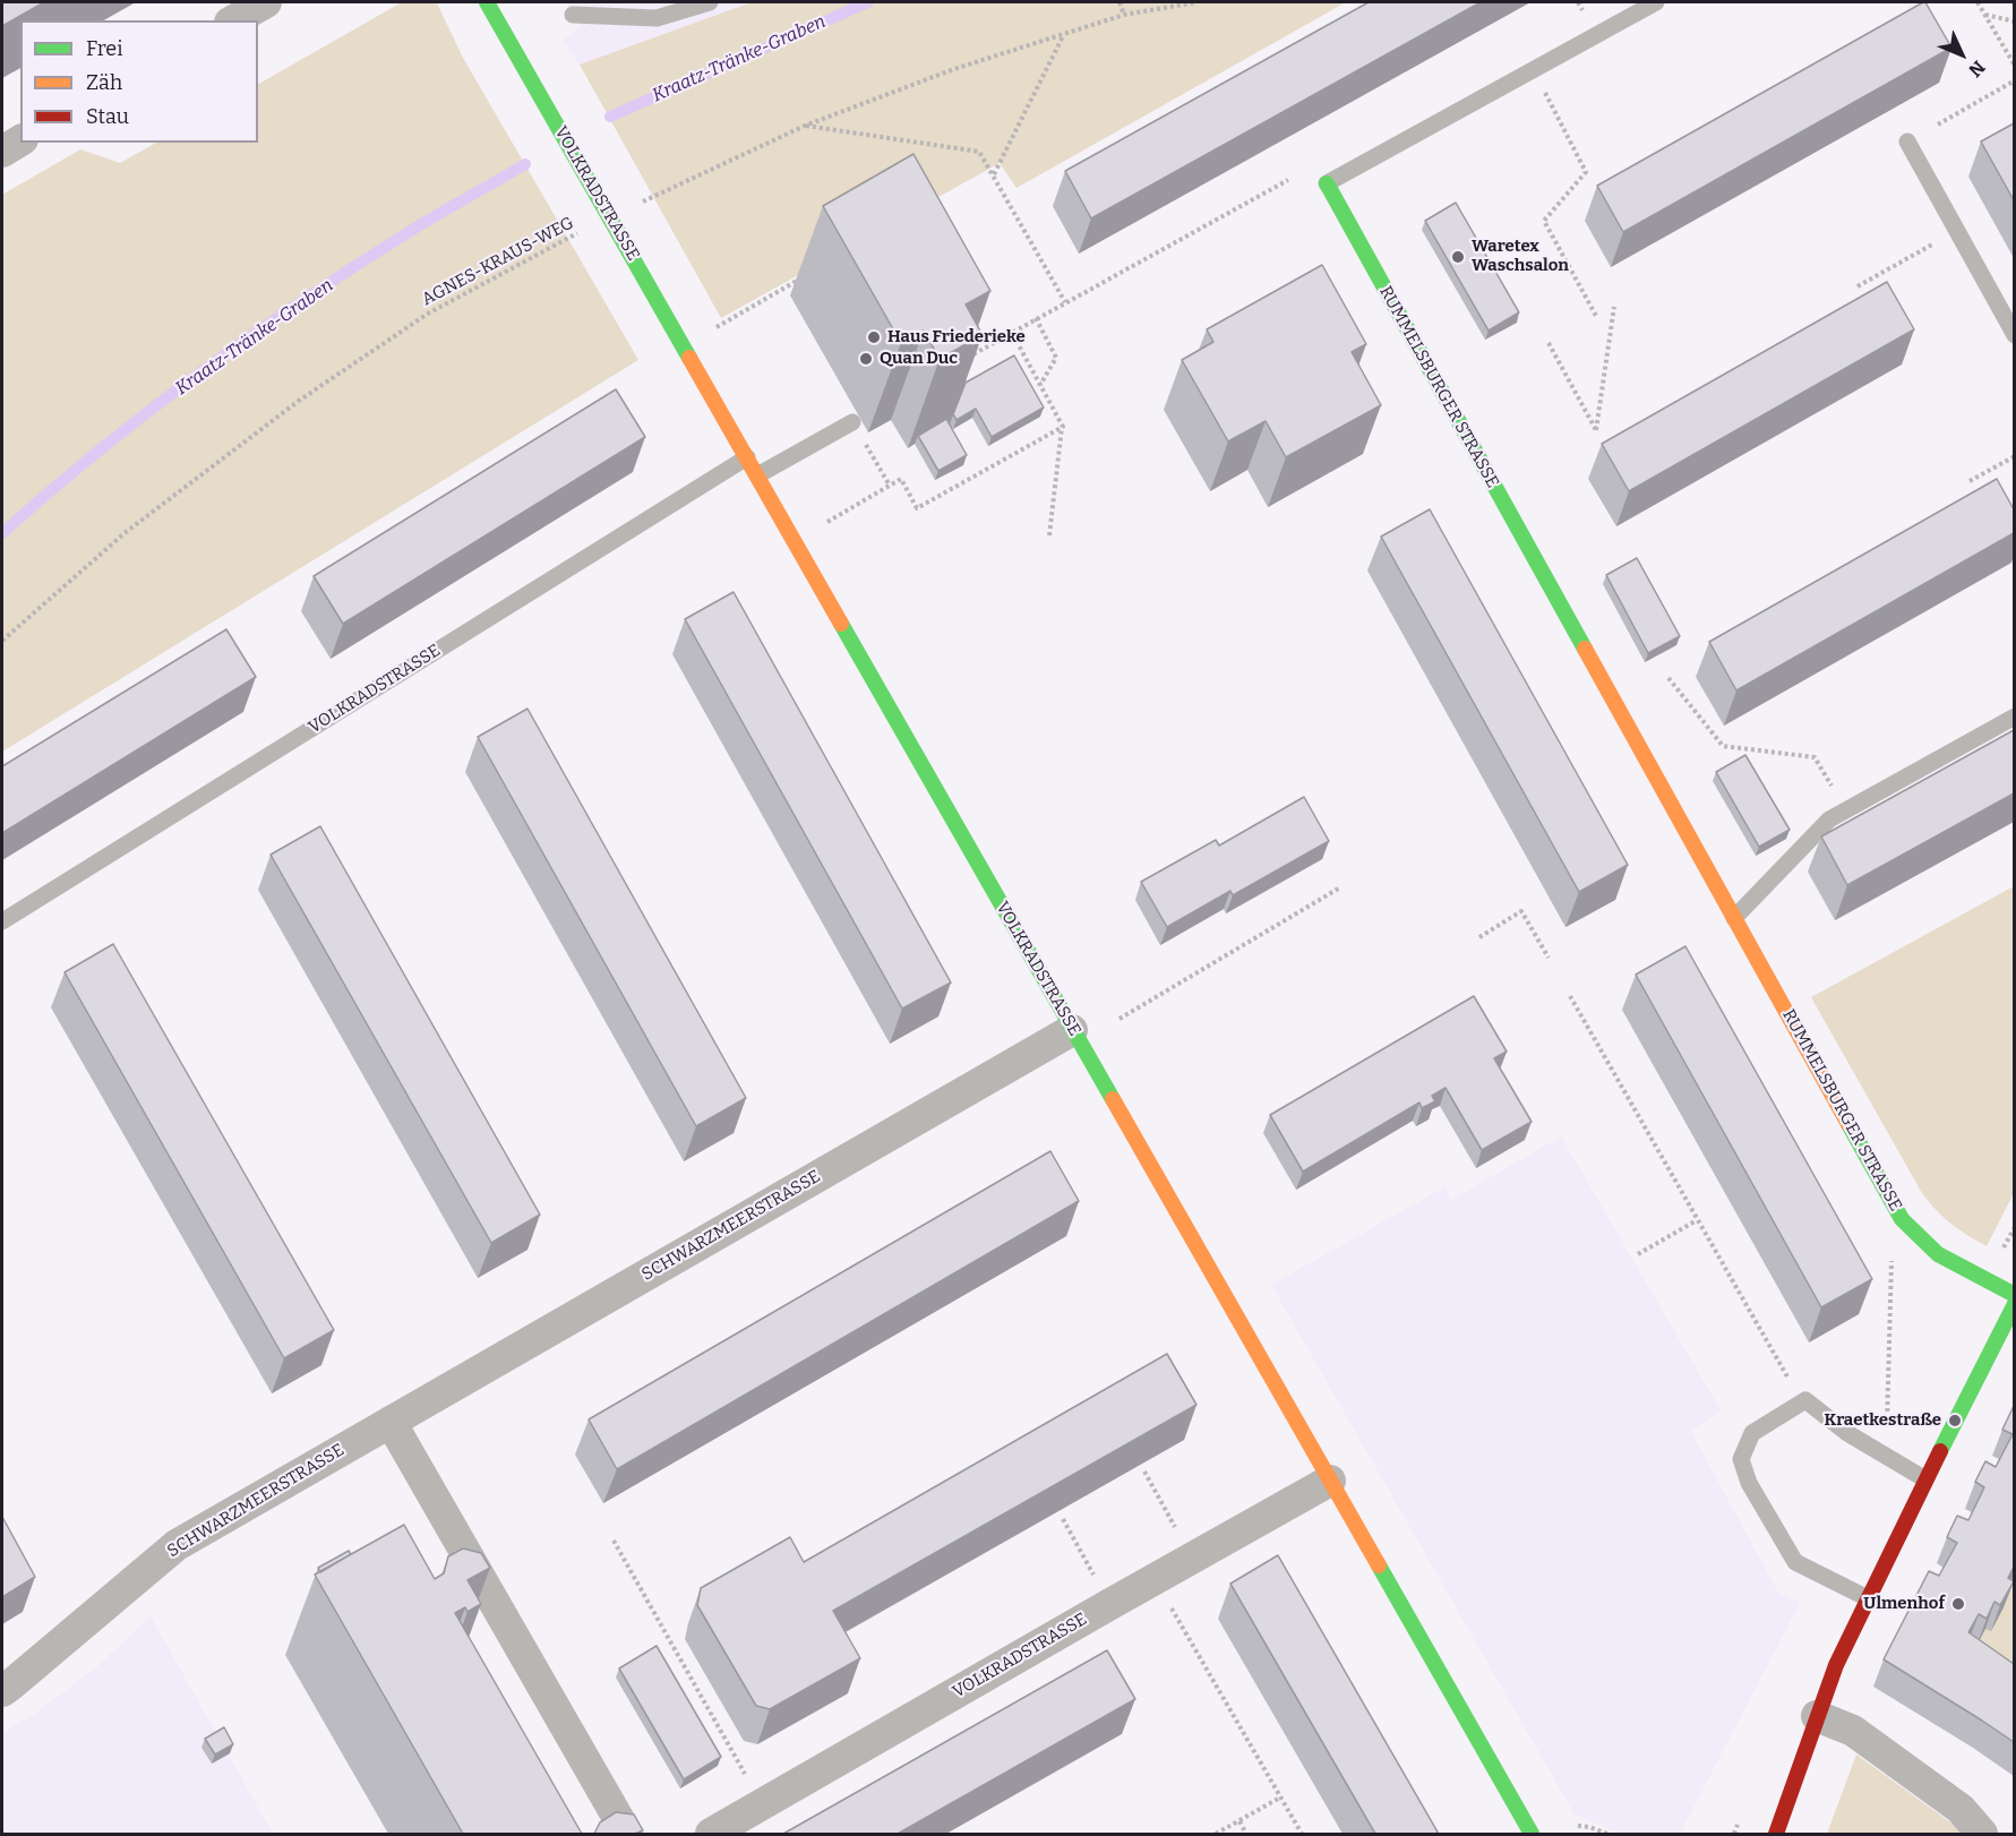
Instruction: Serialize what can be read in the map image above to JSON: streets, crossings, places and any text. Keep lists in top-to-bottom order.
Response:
{
  "streets": {
    "street": ["VOLKRADSTRASSE", "RUMMELSBURGER STRASSE", "SCHWARZMEERSTRASSE"],
    "path": ["AGNES-KRAUS-WEG"]
  },
  "crossings": [
    ["VOLKRADSTRASSE", "AGNES-KRAUS-WEG"],
    ["VOLKRADSTRASSE", "SCHWARZMEERSTRASSE"]
  ],
  "water": ["Kraatz-Tränke-Graben"],
  "places": [
    "Waretex Waschsalon",
    "Haus Friederieke",
    "Quan Duc",
    "Kraetkestraße",
    "Ulmenhof"
  ],
  "legend": ["Frei", "Zäh", "Stau"],
  "north": "bottom right"
}
